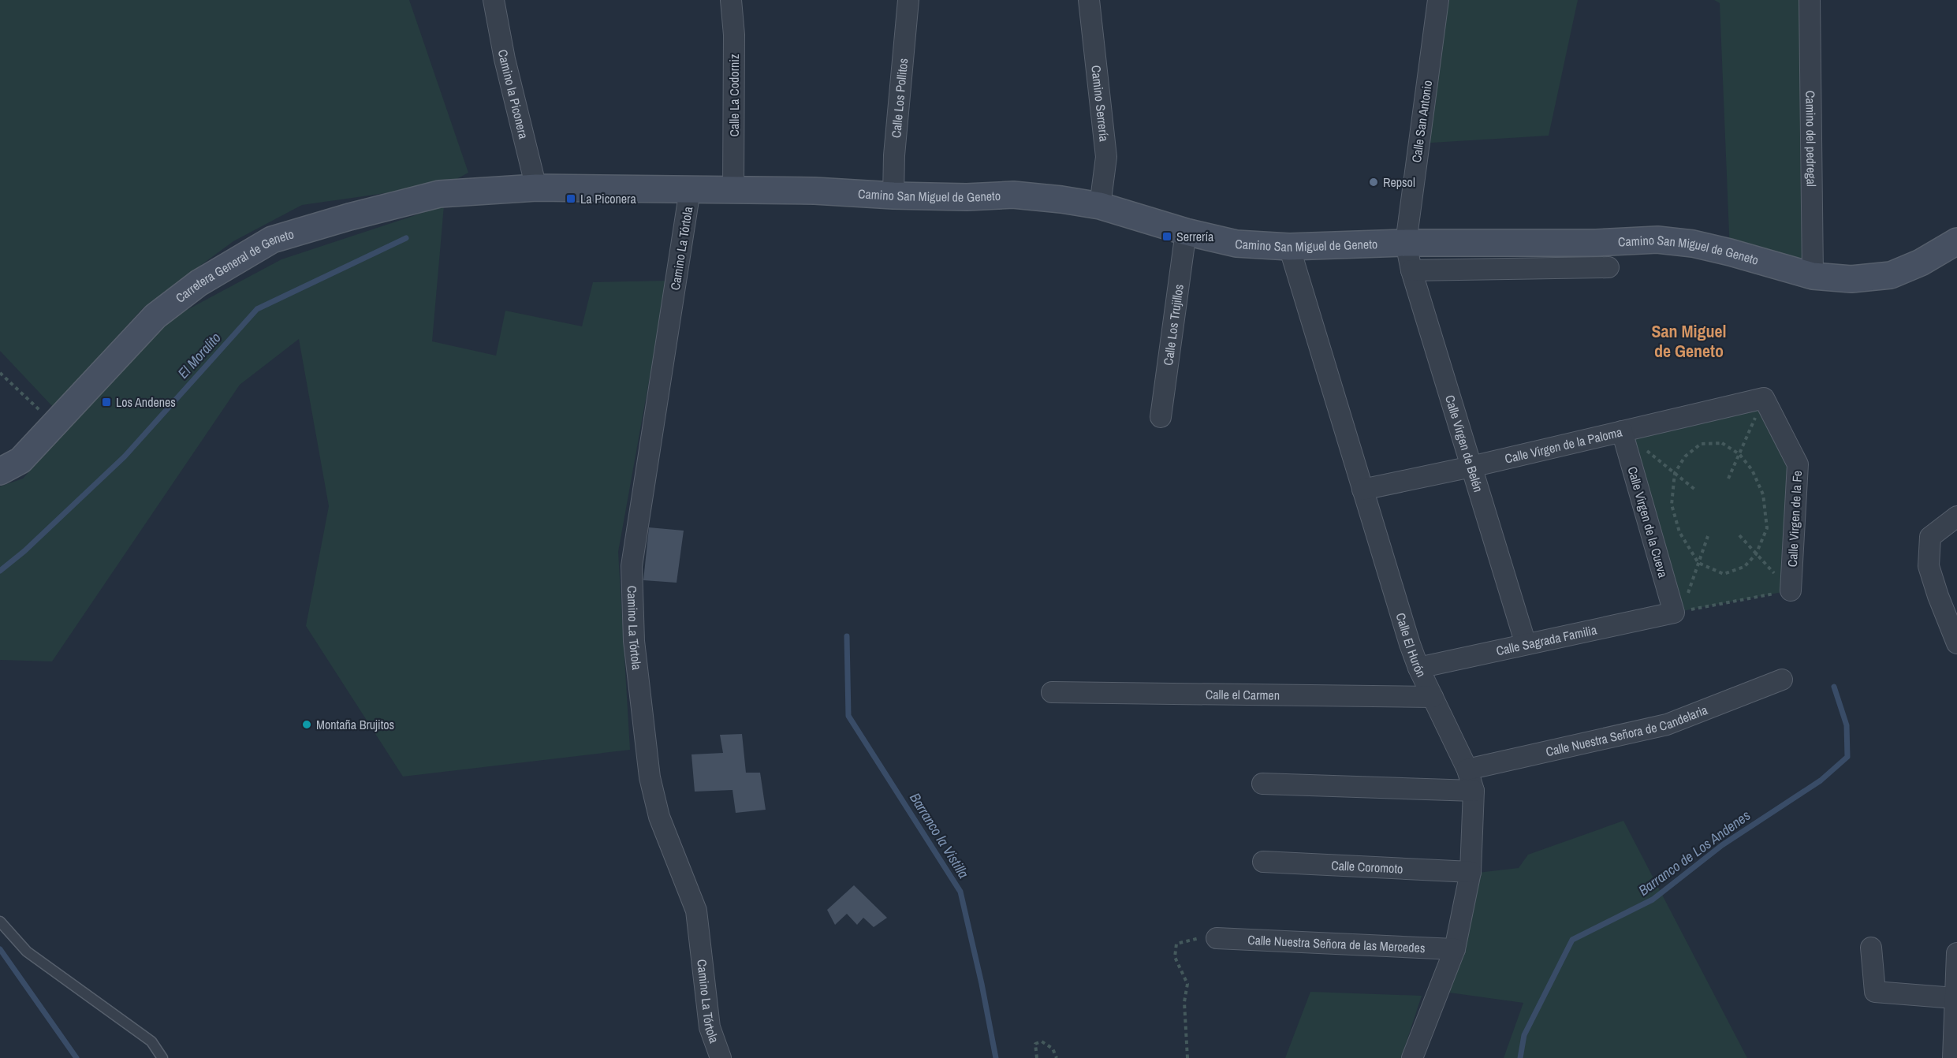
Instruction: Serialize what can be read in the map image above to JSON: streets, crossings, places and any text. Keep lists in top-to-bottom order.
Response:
{
  "streets": {
    "main road": ["Camino San Miguel de Geneto", "Carretera General de Geneto"],
    "street": [
      "Camino la Piconera",
      "Calle La Codorniz",
      "Calle Los Pollitos",
      "Camino Serrería",
      "Calle San Antonio",
      "Camino del pedregal",
      "Camino La Tórtola",
      "Calle Los Trujillos",
      "Calle Virgen de Belén",
      "Calle Virgen de la Paloma",
      "Calle Virgen de la Fe",
      "Calle Virgen de la Cueva",
      "Calle Sagrada Familia",
      "Calle El Hurón",
      "Calle el Carmen",
      "Calle Nuestra Señora de Candelaria",
      "Calle Coromoto",
      "Calle Nuestra Señora de las Mercedes"
    ]
  },
  "crossings": [
    ["Camino la Piconera", "Camino San Miguel de Geneto"],
    ["Camino la Piconera", "Carretera General de Geneto"],
    ["Calle La Codorniz", "Camino San Miguel de Geneto"],
    ["Calle Los Pollitos", "Camino San Miguel de Geneto"],
    ["Camino Serrería", "Camino San Miguel de Geneto"],
    ["Calle San Antonio", "Camino San Miguel de Geneto"],
    ["Calle San Antonio", "Calle Virgen de Belén"],
    ["Camino del pedregal", "Camino San Miguel de Geneto"],
    ["Camino San Miguel de Geneto", "Camino La Tórtola"],
    ["Camino San Miguel de Geneto", "Carretera General de Geneto"],
    ["Camino San Miguel de Geneto", "Calle Los Trujillos"],
    ["Camino San Miguel de Geneto", "Calle Virgen de Belén"],
    ["Camino San Miguel de Geneto", "Calle El Hurón"],
    ["Calle Virgen de Belén", "Calle Virgen de la Paloma"],
    ["Calle Virgen de Belén", "Calle Sagrada Familia"],
    ["Calle Virgen de la Paloma", "Calle Virgen de la Fe"],
    ["Calle Virgen de la Paloma", "Calle Virgen de la Cueva"],
    ["Calle Virgen de la Paloma", "Calle El Hurón"],
    ["Calle Virgen de la Cueva", "Calle Sagrada Familia"],
    ["Calle Sagrada Familia", "Calle El Hurón"],
    ["Calle El Hurón", "Calle el Carmen"],
    ["Calle El Hurón", "Calle Nuestra Señora de Candelaria"],
    ["Calle El Hurón", "Calle Coromoto"],
    ["Calle El Hurón", "Calle Nuestra Señora de las Mercedes"]
  ],
  "districts": ["San Miguel de Geneto"],
  "water": ["El Moralito", "Barranco la Vistilla", "Barranco de Los Andenes"],
  "places": {
    "other": ["Repsol", "Montaña Brujitos"],
    "transit": ["La Piconera", "Serrería", "Los Andenes"]
  }
}
